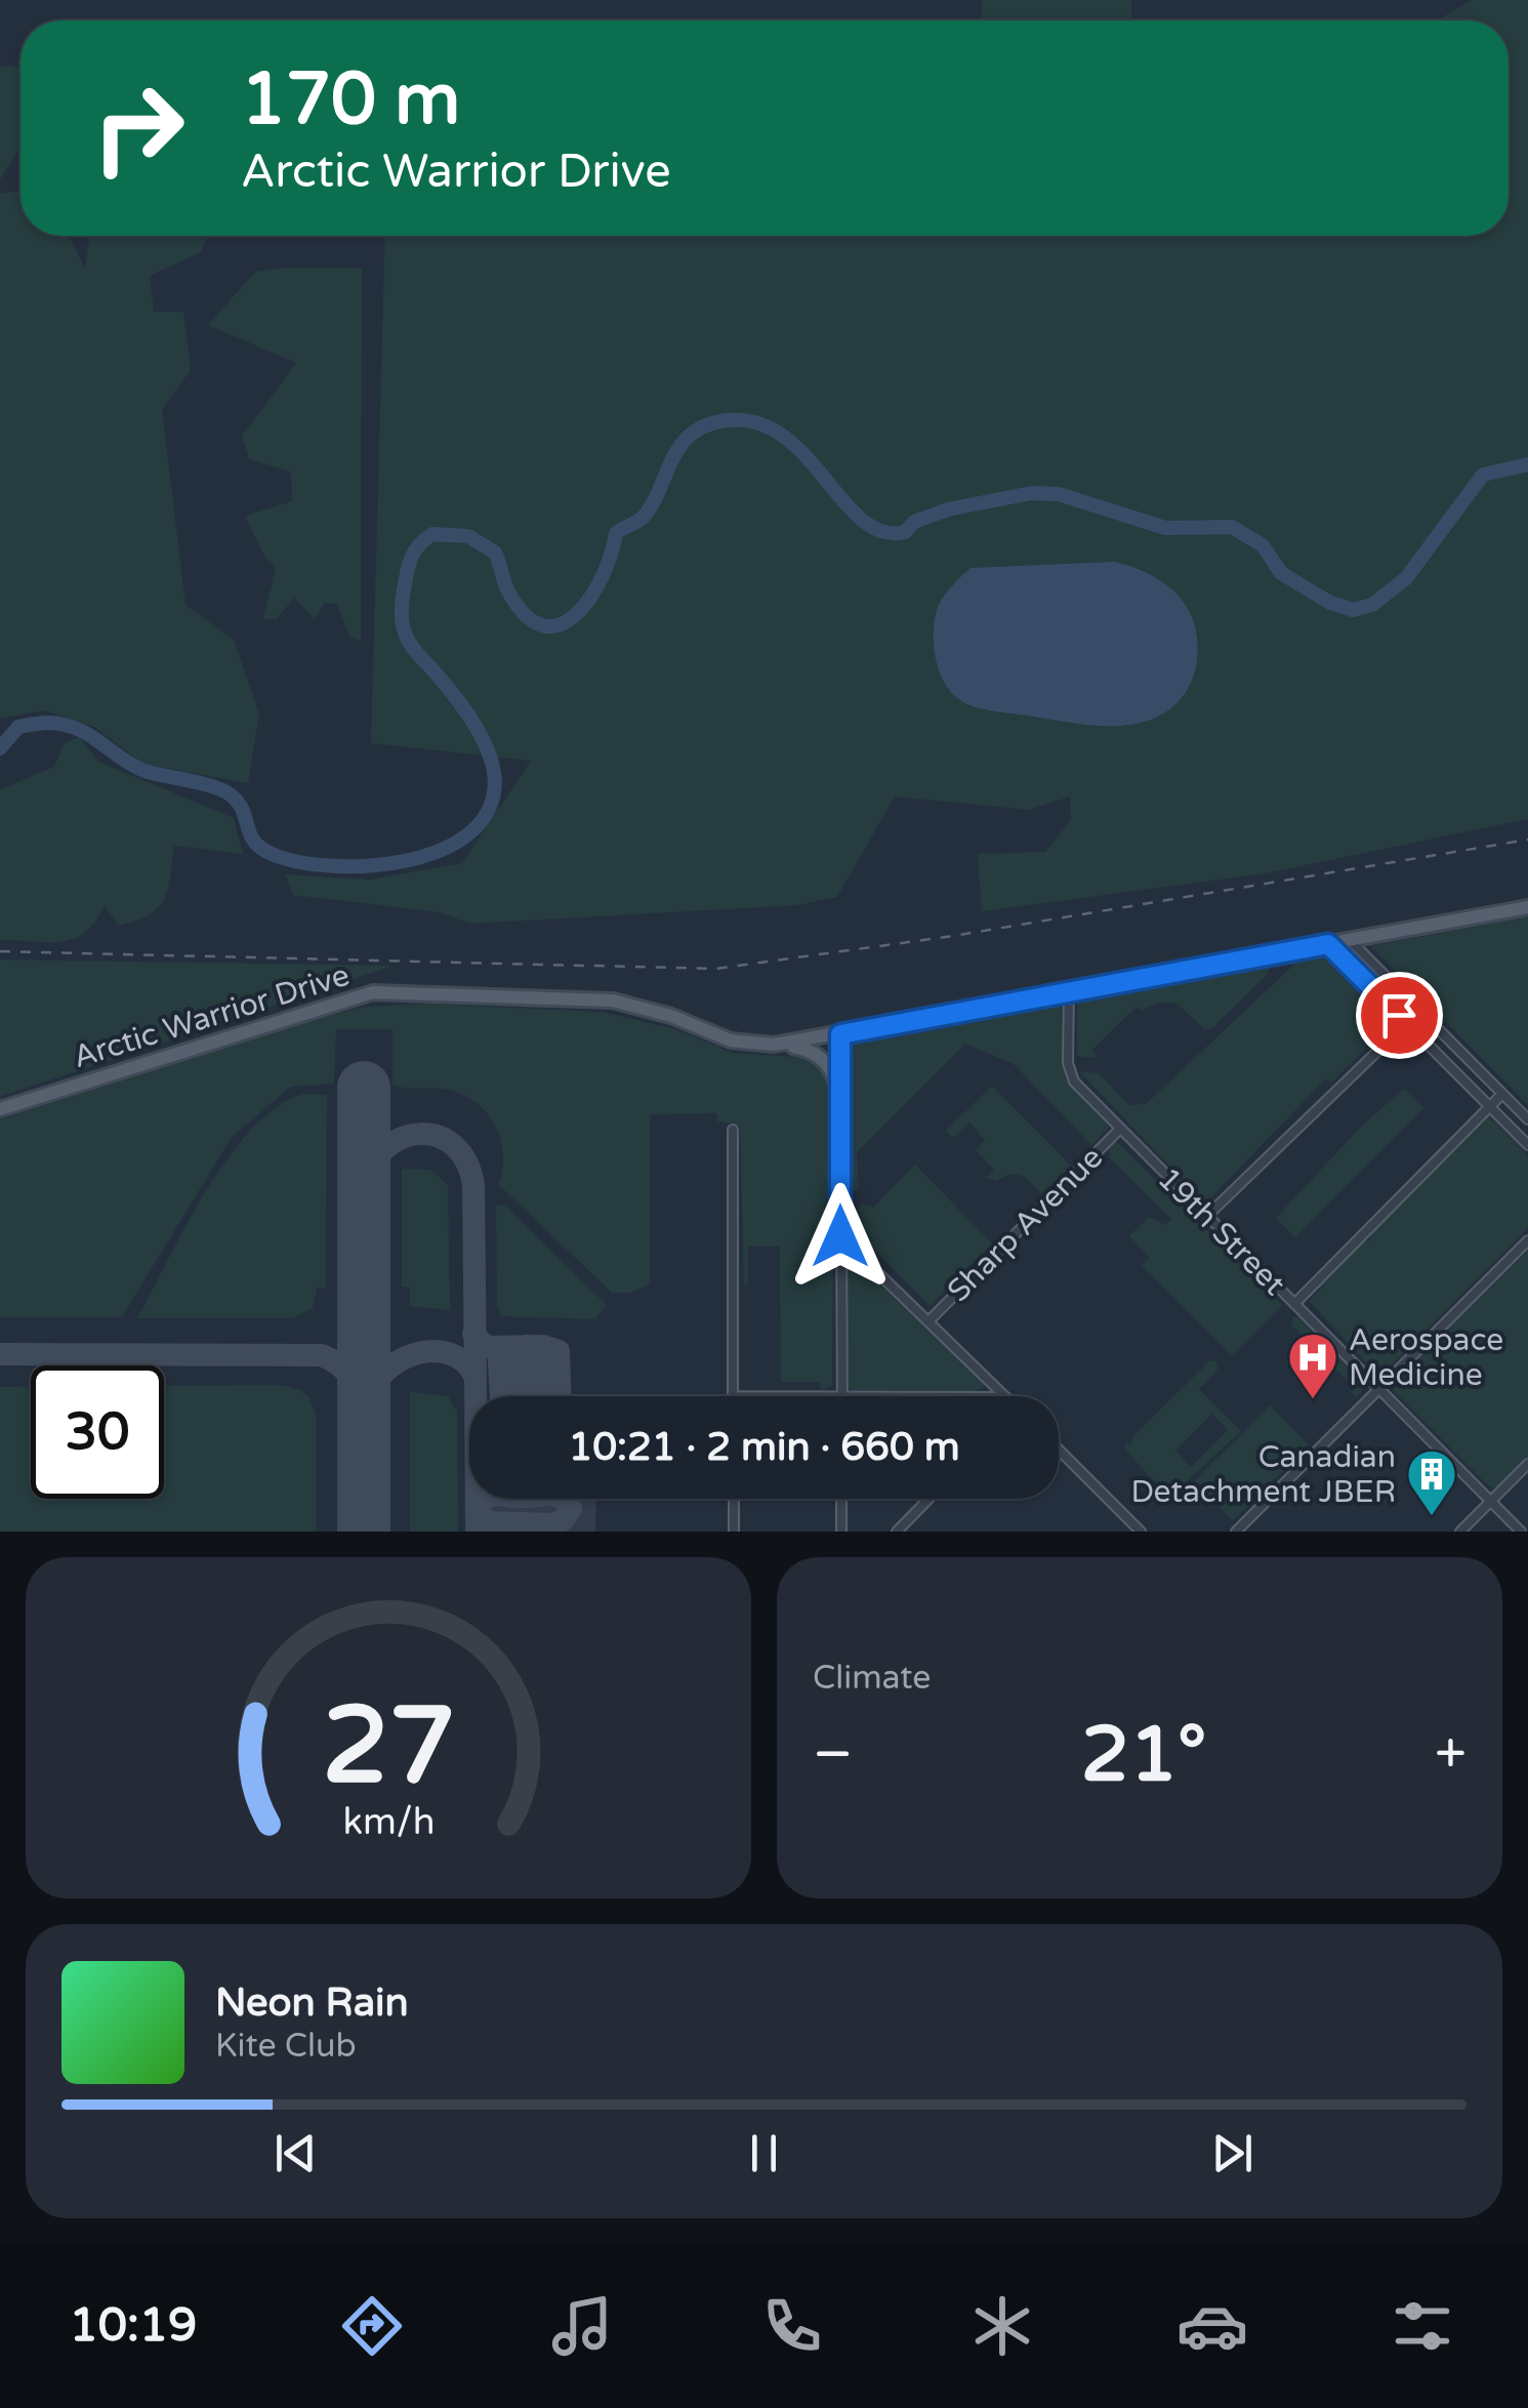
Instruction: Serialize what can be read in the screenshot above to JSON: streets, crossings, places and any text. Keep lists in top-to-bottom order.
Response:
{
  "streets": {
    "main road": ["Arctic Warrior Drive"],
    "street": ["Sharp Avenue", "19th Street"]
  },
  "crossings": [
    ["Arctic Warrior Drive", "19th Street"],
    ["Sharp Avenue", "19th Street"]
  ],
  "places": {
    "hospital": ["Aerospace Medicine"],
    "building": ["Canadian Detachment JBER"]
  },
  "page": {
    "turn": ["170 m", "Arctic Warrior Drive"],
    "limit": "30",
    "trip": "10:21 · 2 min · 660 m",
    "tile": "Climate",
    "heat": ["−", "21°", "+"],
    "song": ["Neon Rain", "Kite Club"],
    "tabs": "10:19",
    "gauge": ["27", "km/h"]
  }
}
